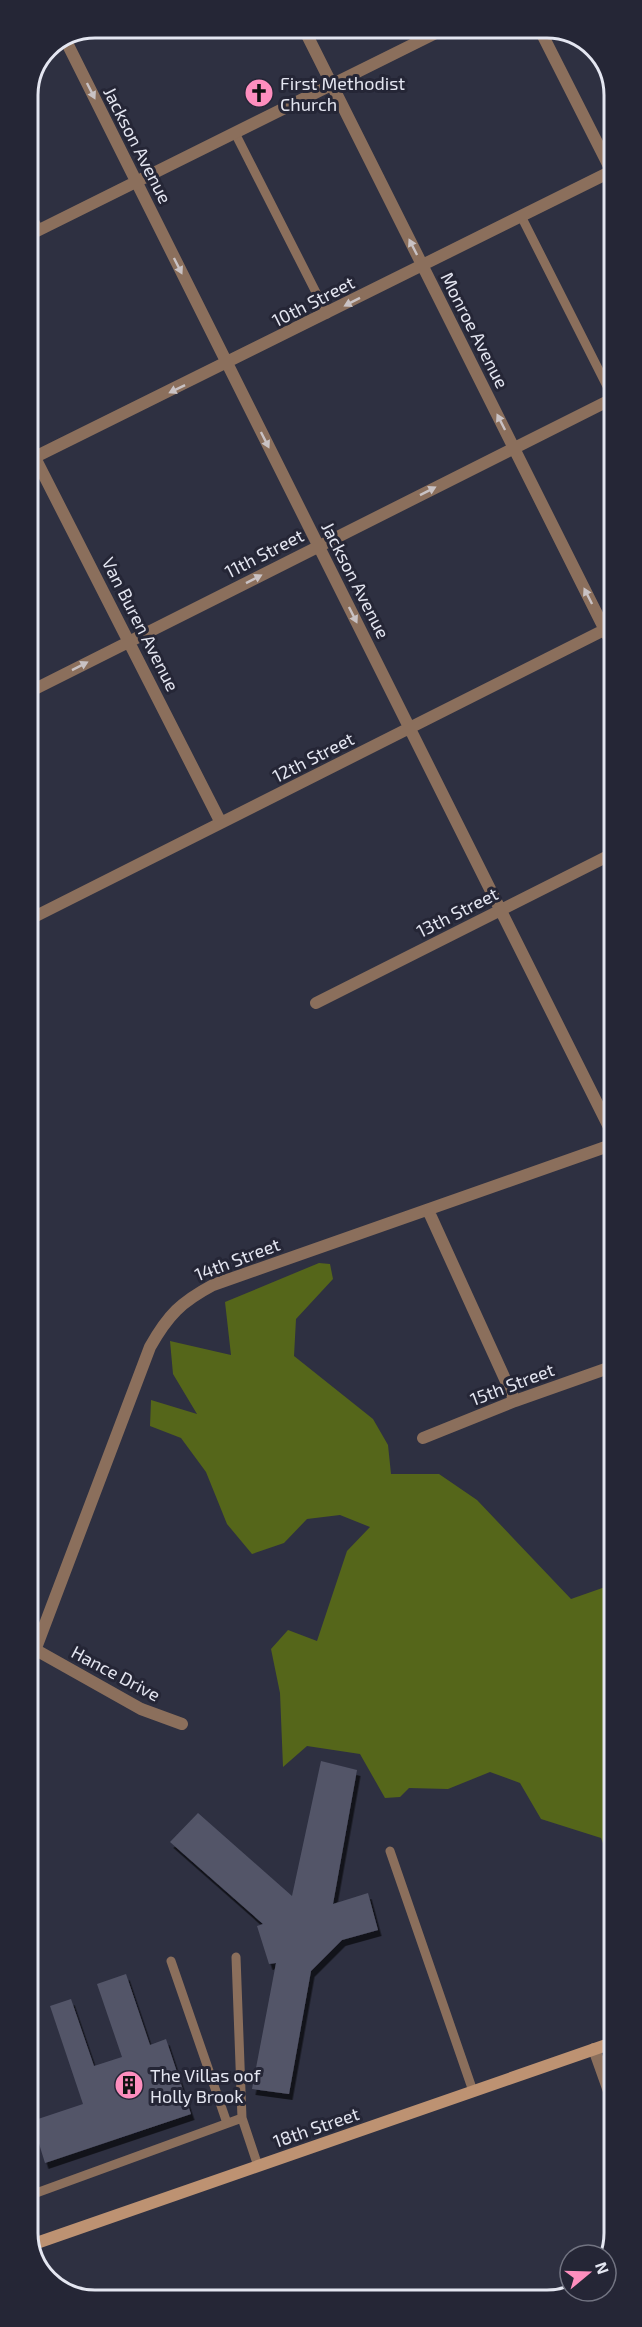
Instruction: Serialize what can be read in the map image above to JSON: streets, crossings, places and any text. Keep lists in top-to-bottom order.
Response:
{
  "streets": {
    "main road": ["18th Street"],
    "street": [
      "Jackson Avenue",
      "10th Street",
      "Monroe Avenue",
      "11th Street",
      "Van Buren Avenue",
      "12th Street",
      "13th Street",
      "14th Street",
      "15th Street",
      "Hance Drive"
    ]
  },
  "crossings": [
    ["Jackson Avenue", "10th Street"],
    ["Jackson Avenue", "11th Street"],
    ["Jackson Avenue", "12th Street"],
    ["Jackson Avenue", "13th Street"],
    ["10th Street", "Monroe Avenue"],
    ["Monroe Avenue", "11th Street"],
    ["11th Street", "Van Buren Avenue"],
    ["Van Buren Avenue", "12th Street"]
  ],
  "one_way": [
    "Jackson Avenue",
    "10th Street",
    "Monroe Avenue",
    "11th Street"
  ],
  "places": {
    "church": ["First Methodist Church"],
    "building": ["The Villas oof Holly Brook"]
  },
  "north": "right"
}
